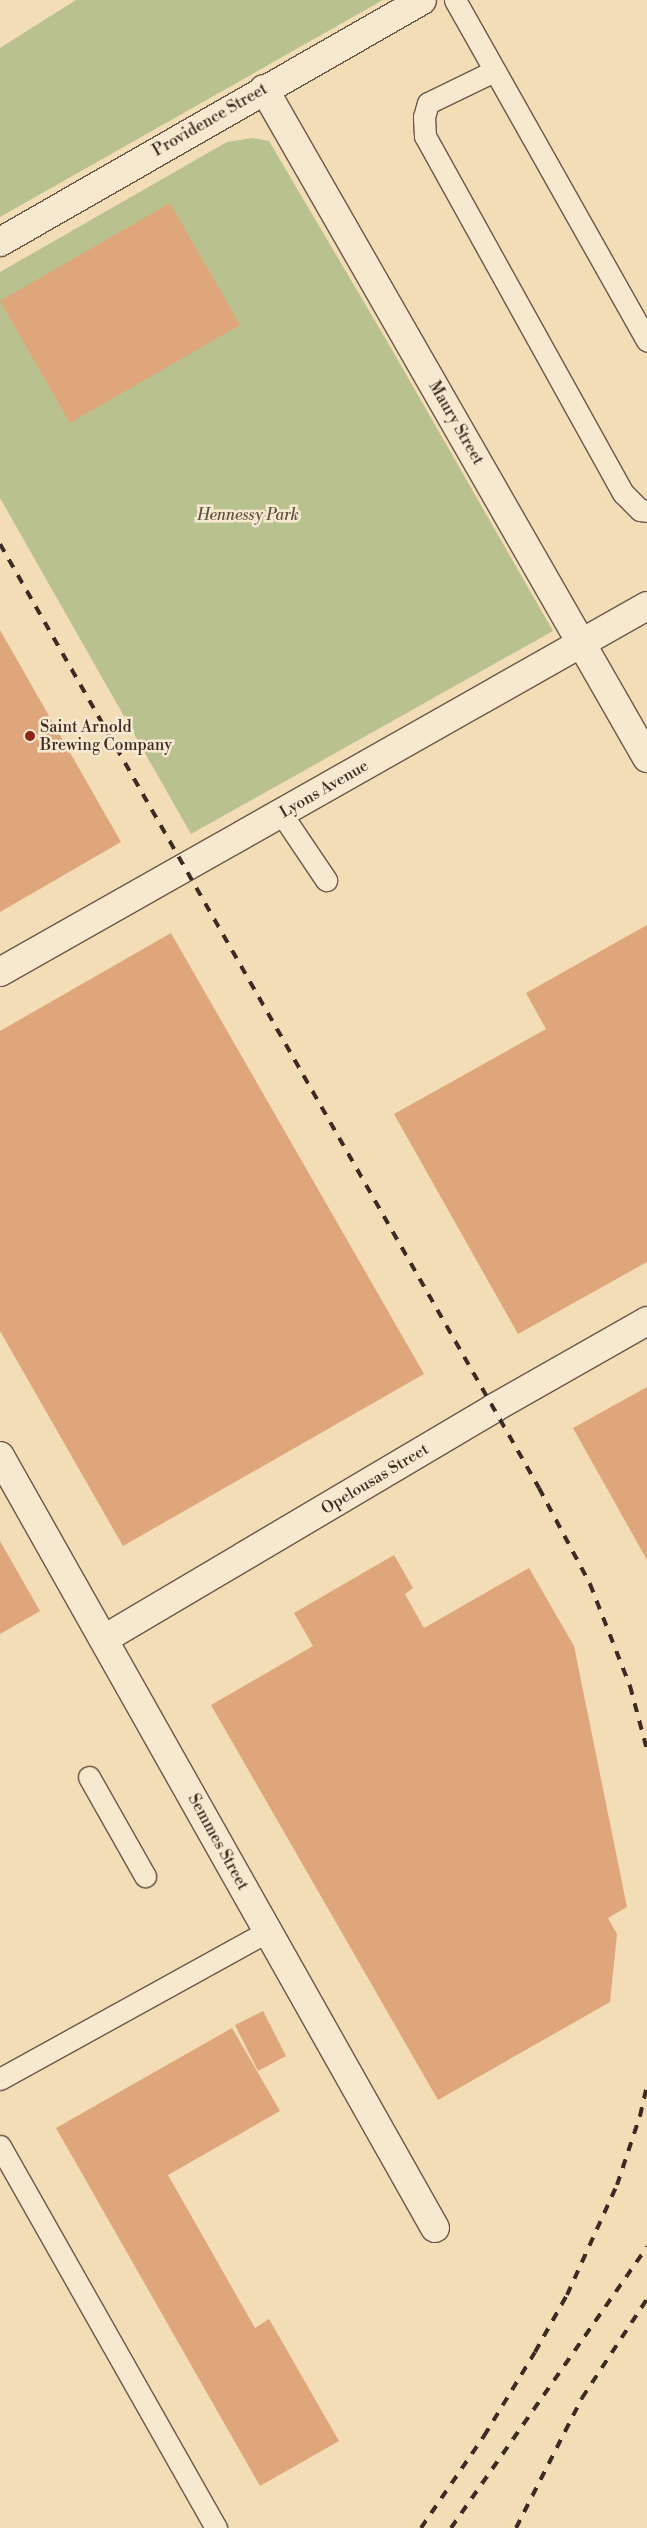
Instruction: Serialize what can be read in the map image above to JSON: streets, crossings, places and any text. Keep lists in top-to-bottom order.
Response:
{
  "streets": {
    "street": [
      "Providence Street",
      "Maury Street",
      "Lyons Avenue",
      "Opelousas Street",
      "Semmes Street"
    ]
  },
  "crossings": [
    ["Providence Street", "Maury Street"],
    ["Maury Street", "Lyons Avenue"],
    ["Opelousas Street", "Semmes Street"]
  ],
  "parks": ["Hennessy Park"],
  "places": ["Saint Arnold Brewing Company"]
}
